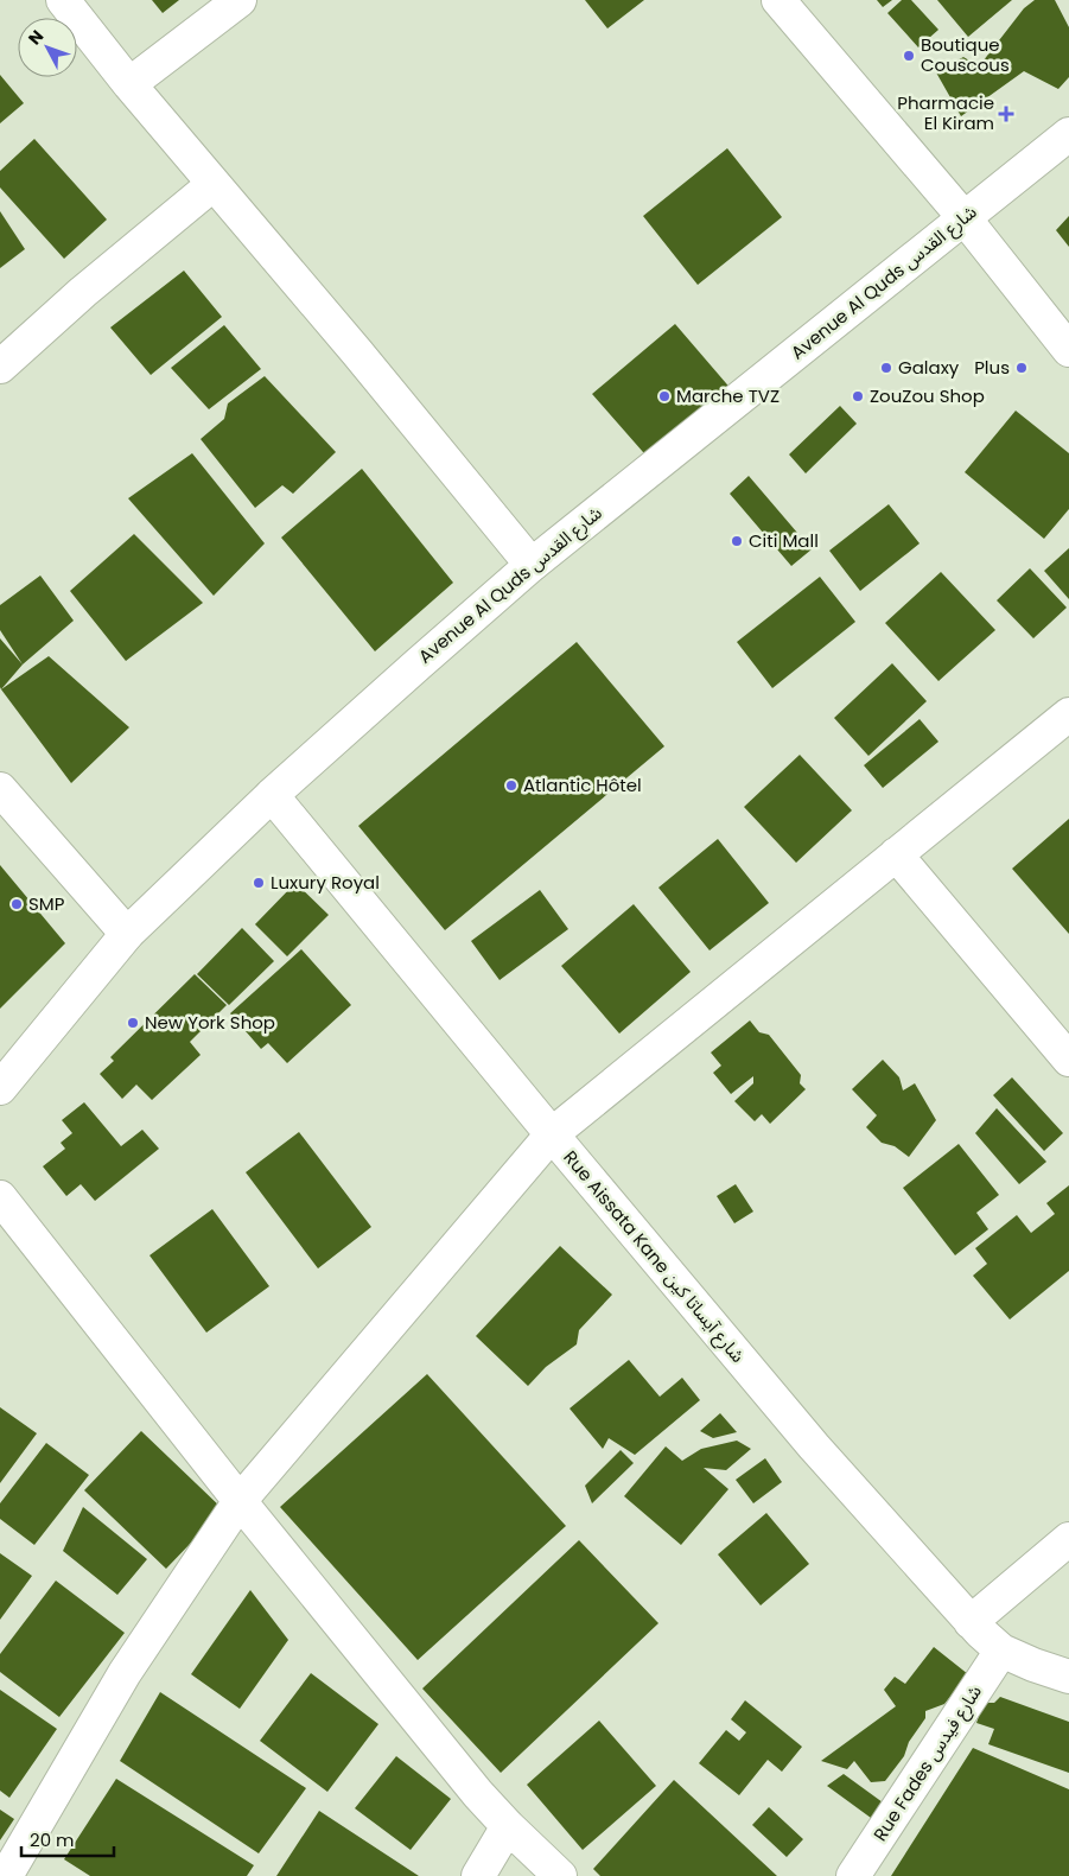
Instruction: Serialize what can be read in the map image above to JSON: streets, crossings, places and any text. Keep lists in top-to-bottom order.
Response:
{
  "streets": {
    "street": ["Avenue Al Quds شارع القدس", "Rue Aissata Kane شارع آيساتا كين", "Rue Fades شارع فيدس"]
  },
  "crossings": [
    ["Avenue Al Quds شارع القدس", "Rue Aissata Kane شارع آيساتا كين"],
    ["Rue Aissata Kane شارع آيساتا كين", "Rue Fades شارع فيدس"]
  ],
  "places": {
    "other": [
      "Boutique Couscous",
      "Galaxy",
      "Plus",
      "Marche TVZ",
      "ZouZou Shop",
      "Citi Mall",
      "Atlantic Hôtel",
      "Luxury Royal",
      "SMP",
      "New York Shop"
    ],
    "health": ["Pharmacie El Kiram"]
  },
  "scale_bar": "20 m",
  "north": "top left"
}
